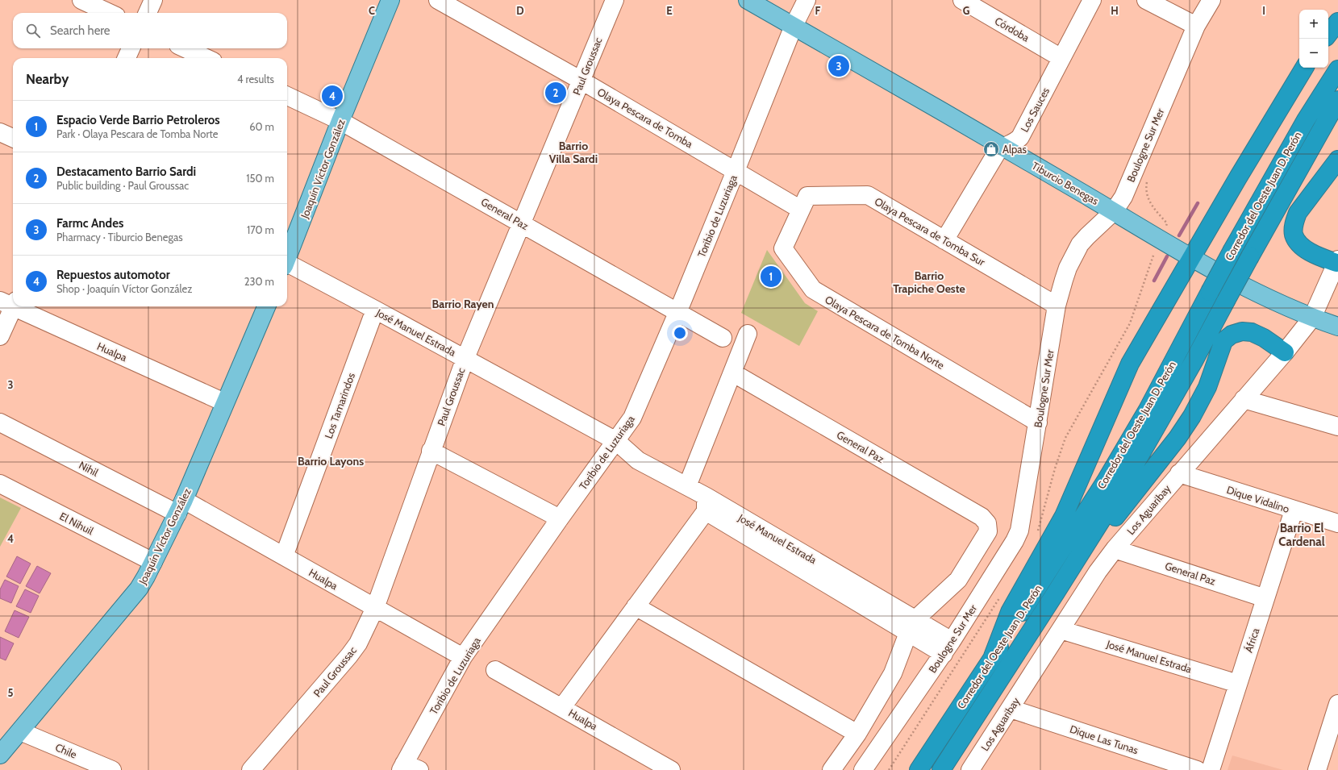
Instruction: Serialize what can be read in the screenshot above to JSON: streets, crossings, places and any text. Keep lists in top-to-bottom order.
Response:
{
  "streets": {
    "highway": ["Corredor del Oeste Juan D. Perón"],
    "main road": ["Joaquín Víctor González", "Tiburcio Benegas"],
    "street": [
      "Córdoba",
      "Paul Groussac",
      "Los Sauces",
      "Olaya Pescara de Tomba",
      "Boulogne Sur Mer",
      "General Paz",
      "Toribio de Luzuriaga",
      "Olaya Pescara de Tomba Sur",
      "José Manuel Estrada",
      "Olaya Pescara de Tomba Norte",
      "Hualpa",
      "Los Tamarindos",
      "Nihil",
      "Dique Vidalino",
      "Los Aguaribay",
      "El Nihuil",
      "África",
      "Dique Las Tunas",
      "Chile"
    ]
  },
  "crossings": [
    ["Córdoba", "Los Sauces"],
    ["Paul Groussac", "Olaya Pescara de Tomba"],
    ["Paul Groussac", "General Paz"],
    ["Paul Groussac", "José Manuel Estrada"],
    ["Paul Groussac", "Hualpa"],
    ["Los Sauces", "Tiburcio Benegas"],
    ["Los Sauces", "Olaya Pescara de Tomba Sur"],
    ["Olaya Pescara de Tomba", "Toribio de Luzuriaga"],
    ["Olaya Pescara de Tomba", "Olaya Pescara de Tomba Sur"],
    ["Olaya Pescara de Tomba", "Olaya Pescara de Tomba Norte"],
    ["Boulogne Sur Mer", "Tiburcio Benegas"],
    ["Boulogne Sur Mer", "Olaya Pescara de Tomba Sur"],
    ["Boulogne Sur Mer", "José Manuel Estrada"],
    ["Boulogne Sur Mer", "Olaya Pescara de Tomba Norte"],
    ["Joaquín Víctor González", "General Paz"],
    ["Joaquín Víctor González", "Hualpa"],
    ["Joaquín Víctor González", "Nihil"],
    ["Joaquín Víctor González", "El Nihuil"],
    ["Joaquín Víctor González", "Chile"],
    ["Tiburcio Benegas", "Toribio de Luzuriaga"],
    ["Tiburcio Benegas", "Los Aguaribay"],
    ["General Paz", "Toribio de Luzuriaga"],
    ["General Paz", "José Manuel Estrada"],
    ["General Paz", "Los Aguaribay"],
    ["General Paz", "África"],
    ["Toribio de Luzuriaga", "José Manuel Estrada"],
    ["Toribio de Luzuriaga", "Hualpa"],
    ["Olaya Pescara de Tomba Sur", "Olaya Pescara de Tomba Norte"],
    ["José Manuel Estrada", "Los Tamarindos"],
    ["José Manuel Estrada", "Los Aguaribay"],
    ["José Manuel Estrada", "África"],
    ["Hualpa", "Los Tamarindos"],
    ["Hualpa", "Nihil"],
    ["Dique Vidalino", "Los Aguaribay"],
    ["Dique Vidalino", "África"],
    ["Los Aguaribay", "Dique Las Tunas"]
  ],
  "districts": [
    "Barrio Villa Sardi",
    "Barrio Trapiche Oeste",
    "Barrio Rayen",
    "Barrio Layons",
    "Barrio El Cardenal"
  ],
  "places": {
    "shop": ["Alpas"]
  },
  "page": {
    "map_buttons": ["+", "−"],
    "search": "Search here",
    "pins": [
      "3",
      "2",
      "4",
      "1"
    ],
    "heading": ["Nearby", "4 results"],
    "list": [
      {
        "mark": "1",
        "name": "Espacio Verde Barrio Petroleros",
        "note": "Park · Olaya Pescara de Tomba Norte",
        "value": "60 m"
      },
      {
        "mark": "2",
        "name": "Destacamento Barrio Sardi",
        "note": "Public building · Paul Groussac",
        "value": "150 m"
      },
      {
        "mark": "3",
        "name": "Farmc Andes",
        "note": "Pharmacy · Tiburcio Benegas",
        "value": "170 m"
      },
      {
        "mark": "4",
        "name": "Repuestos automotor",
        "note": "Shop · Joaquín Víctor González",
        "value": "230 m"
      }
    ]
  },
  "grid": {
    "columns": [
      "C",
      "D",
      "E",
      "F",
      "G",
      "H",
      "I"
    ],
    "rows": ["3", "4", "5"]
  }
}
